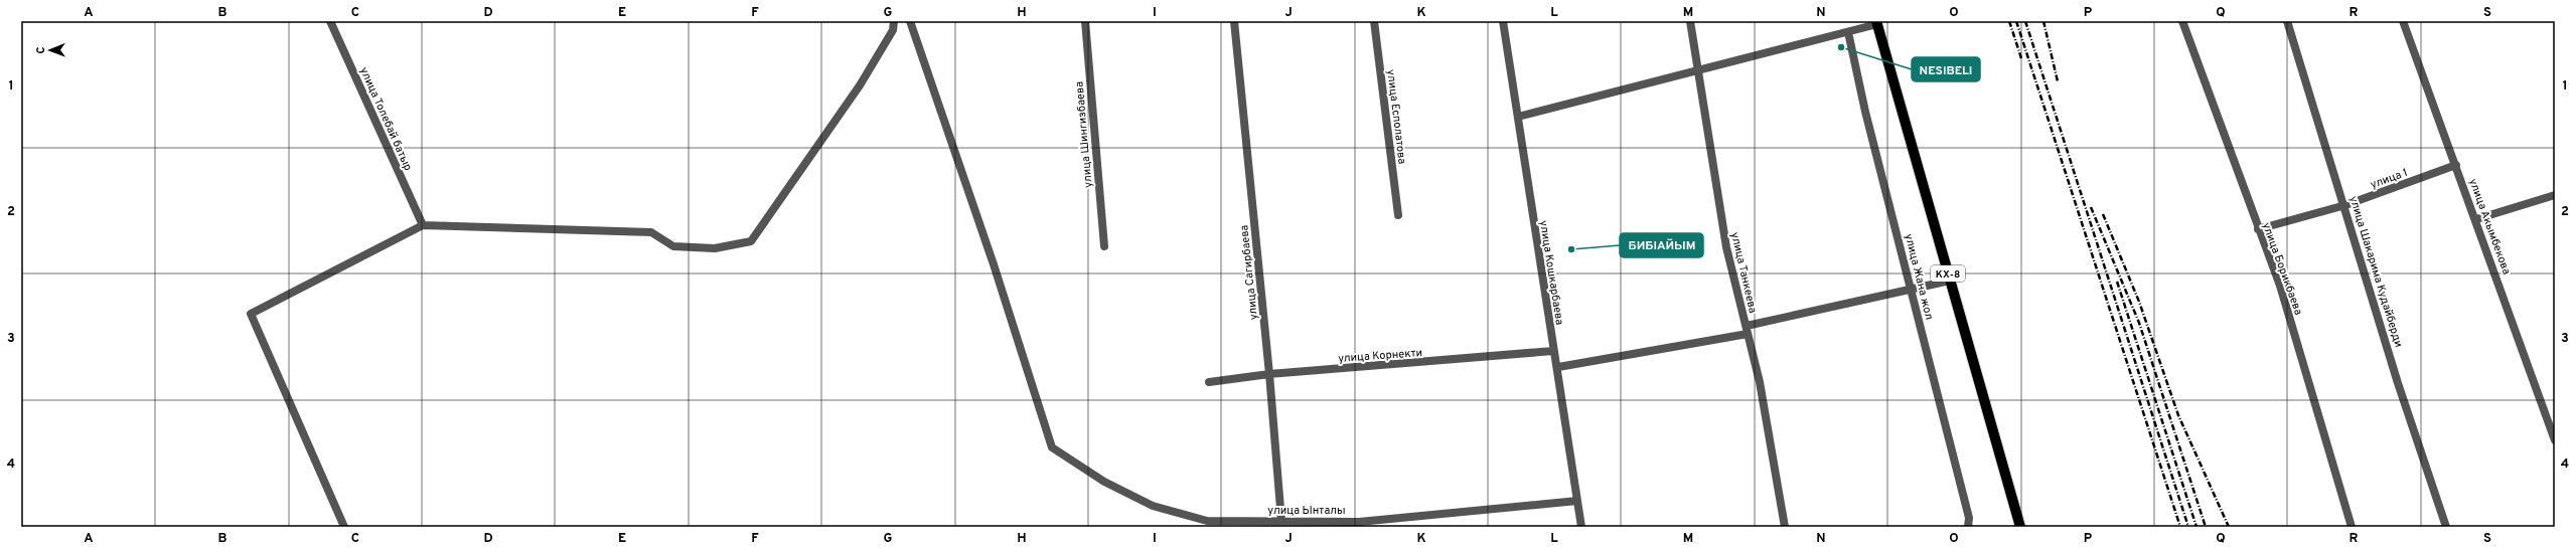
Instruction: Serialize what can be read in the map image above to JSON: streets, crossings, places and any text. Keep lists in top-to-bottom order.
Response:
{
  "streets": {
    "main road": ["КХ-8"],
    "street": [
      "улица Есполатова",
      "улица Толебай батыр",
      "улица Шингизбаева",
      "улица 1",
      "улица Акымбекова",
      "улица Борикбаева",
      "улица Шакарима Кудайберди",
      "улица Сагирбаева",
      "улица Кошкарбаева",
      "улица Танкеева",
      "улица Жана жол",
      "улица Корнекти",
      "улица Ынталы"
    ]
  },
  "crossings": [
    ["улица 1", "улица Акымбекова"],
    ["улица 1", "улица Борикбаева"],
    ["улица 1", "улица Шакарима Кудайберди"],
    ["улица Сагирбаева", "улица Корнекти"],
    ["улица Сагирбаева", "улица Ынталы"],
    ["улица Кошкарбаева", "улица Корнекти"],
    ["улица Кошкарбаева", "улица Ынталы"]
  ],
  "places": ["NESIBELI", "БИБІАЙЫМ"],
  "north": "left",
  "grid": {
    "columns": [
      "A",
      "B",
      "C",
      "D",
      "E",
      "F",
      "G",
      "H",
      "I",
      "J",
      "K",
      "L",
      "M",
      "N",
      "O",
      "P",
      "Q",
      "R",
      "S"
    ],
    "rows": [
      "1",
      "2",
      "3",
      "4"
    ]
  }
}
